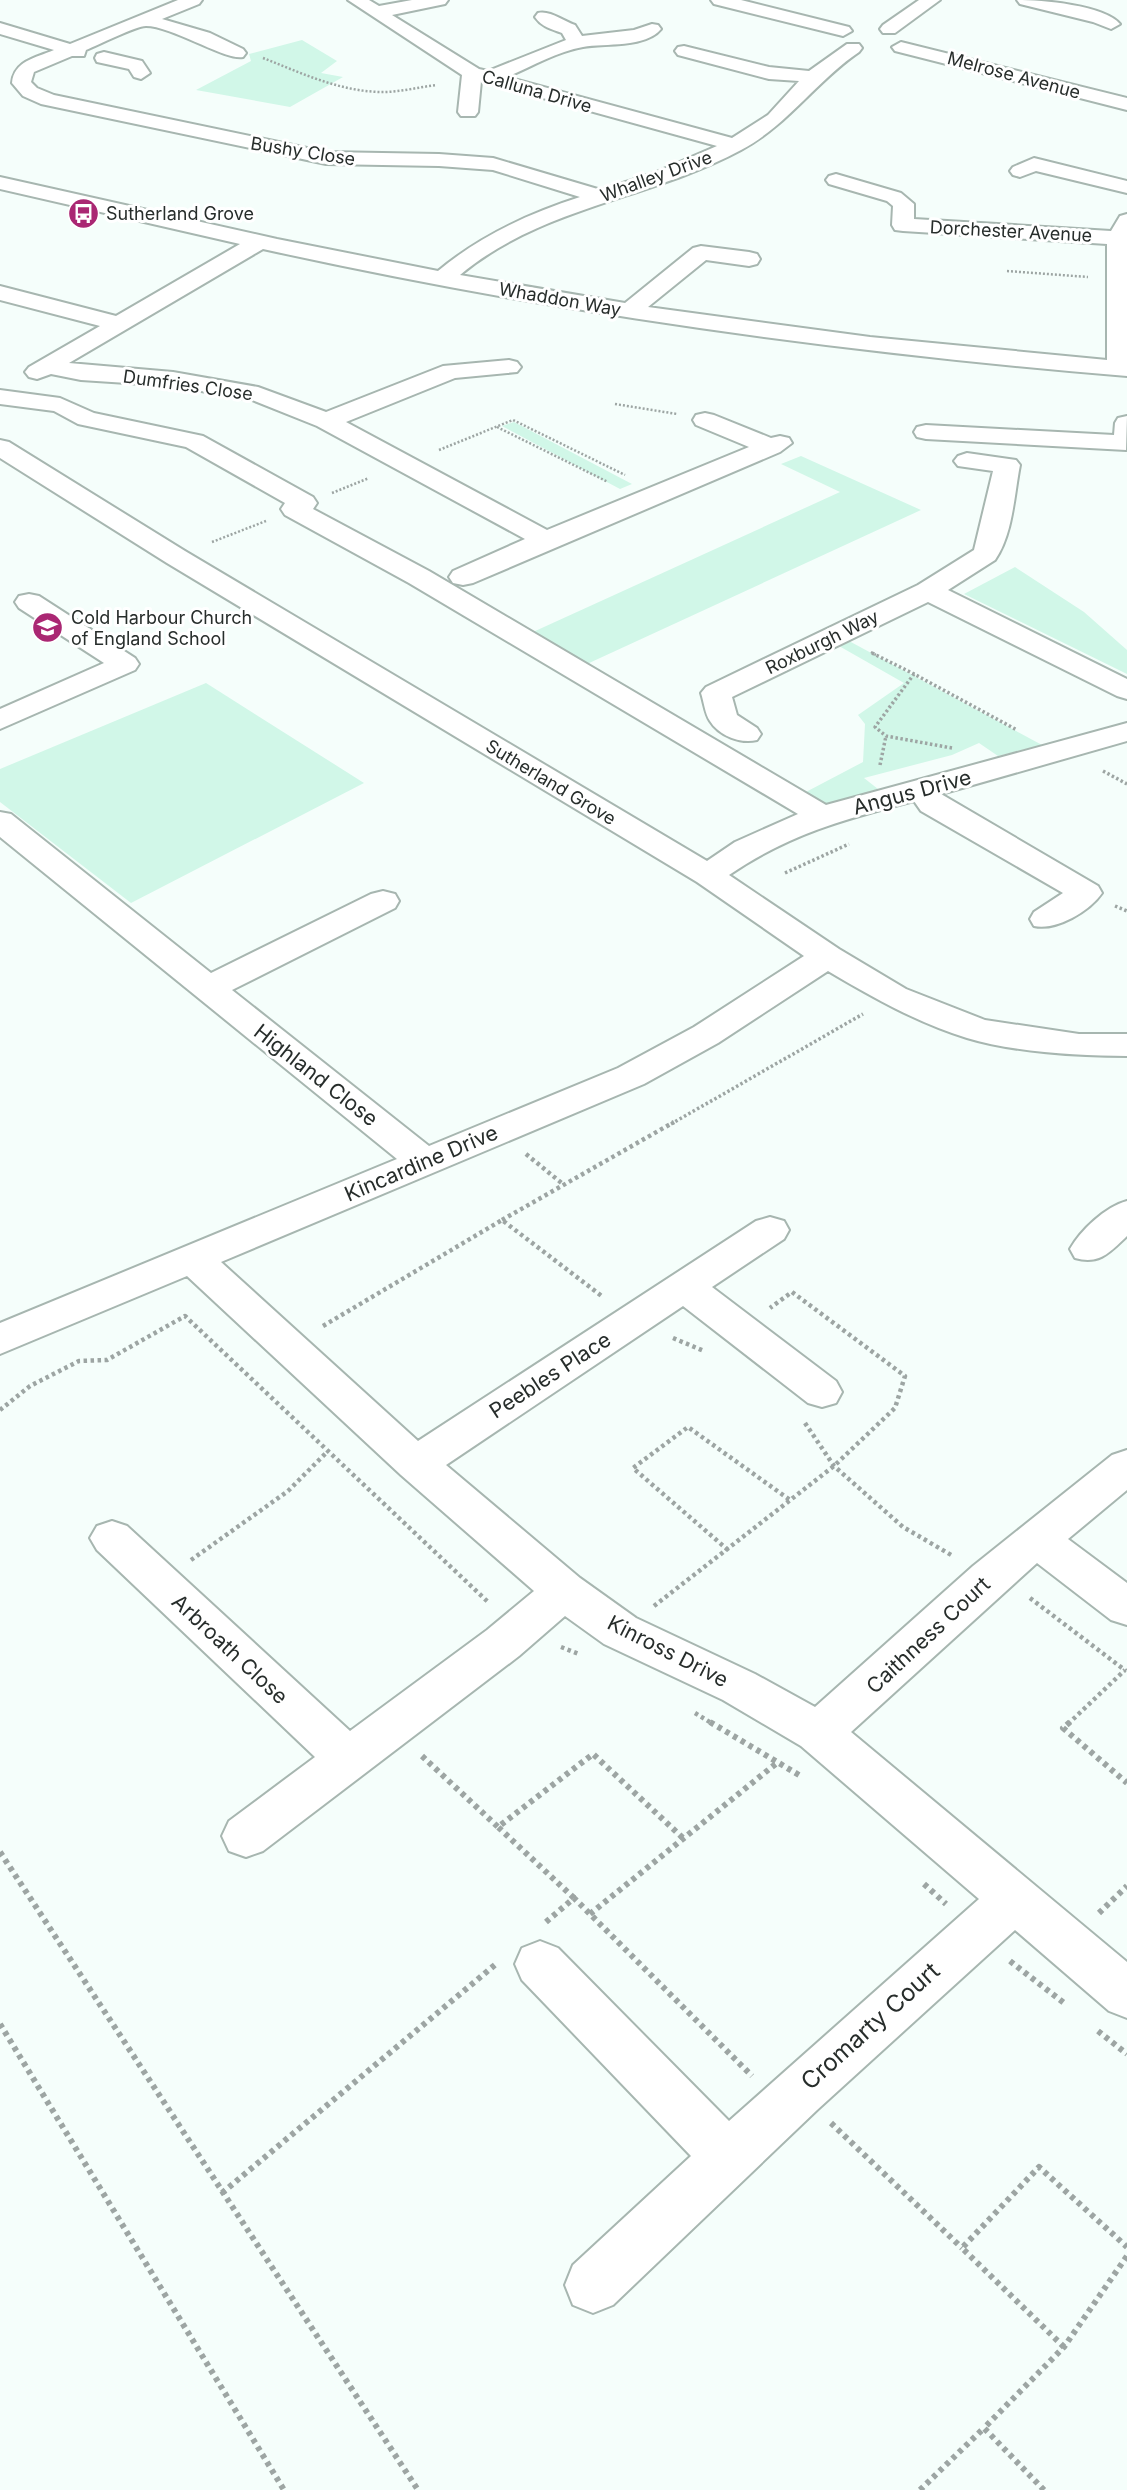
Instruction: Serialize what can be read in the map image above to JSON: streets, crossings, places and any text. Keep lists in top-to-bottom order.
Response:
{
  "streets": {
    "street": [
      "Melrose Avenue",
      "Calluna Drive",
      "Bushy Close",
      "Whalley Drive",
      "Dorchester Avenue",
      "Whaddon Way",
      "Dumfries Close",
      "Roxburgh Way",
      "Sutherland Grove",
      "Angus Drive",
      "Highland Close",
      "Kincardine Drive",
      "Peebles Place",
      "Caithness Court",
      "Arbroath Close",
      "Kinross Drive",
      "Cromarty Court"
    ]
  },
  "crossings": [
    ["Melrose Avenue", "Whalley Drive"],
    ["Calluna Drive", "Whalley Drive"],
    ["Bushy Close", "Whalley Drive"],
    ["Whalley Drive", "Whaddon Way"],
    ["Dorchester Avenue", "Whaddon Way"],
    ["Sutherland Grove", "Angus Drive"],
    ["Sutherland Grove", "Kincardine Drive"],
    ["Highland Close", "Kincardine Drive"],
    ["Kincardine Drive", "Kinross Drive"],
    ["Peebles Place", "Kinross Drive"],
    ["Caithness Court", "Kinross Drive"],
    ["Kinross Drive", "Cromarty Court"]
  ],
  "places": {
    "bus stop": ["Sutherland Grove"],
    "school or university": ["Cold Harbour Church of England School"]
  }
}
